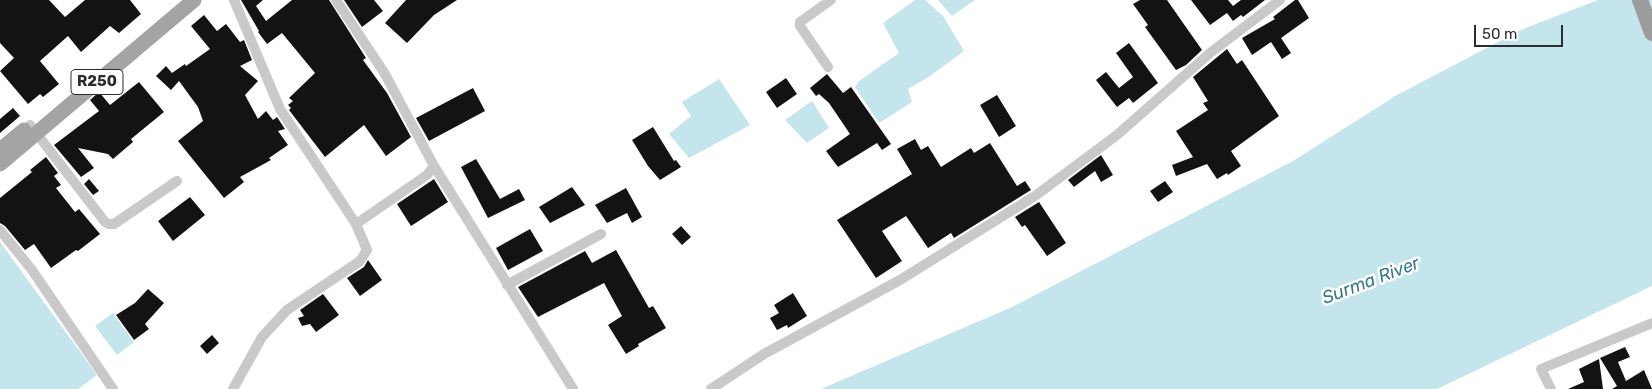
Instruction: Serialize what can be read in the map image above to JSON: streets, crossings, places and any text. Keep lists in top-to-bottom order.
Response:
{
  "streets": {
    "main road": ["R250"]
  },
  "water": ["Surma River"],
  "scale_bar": "50 m"
}
